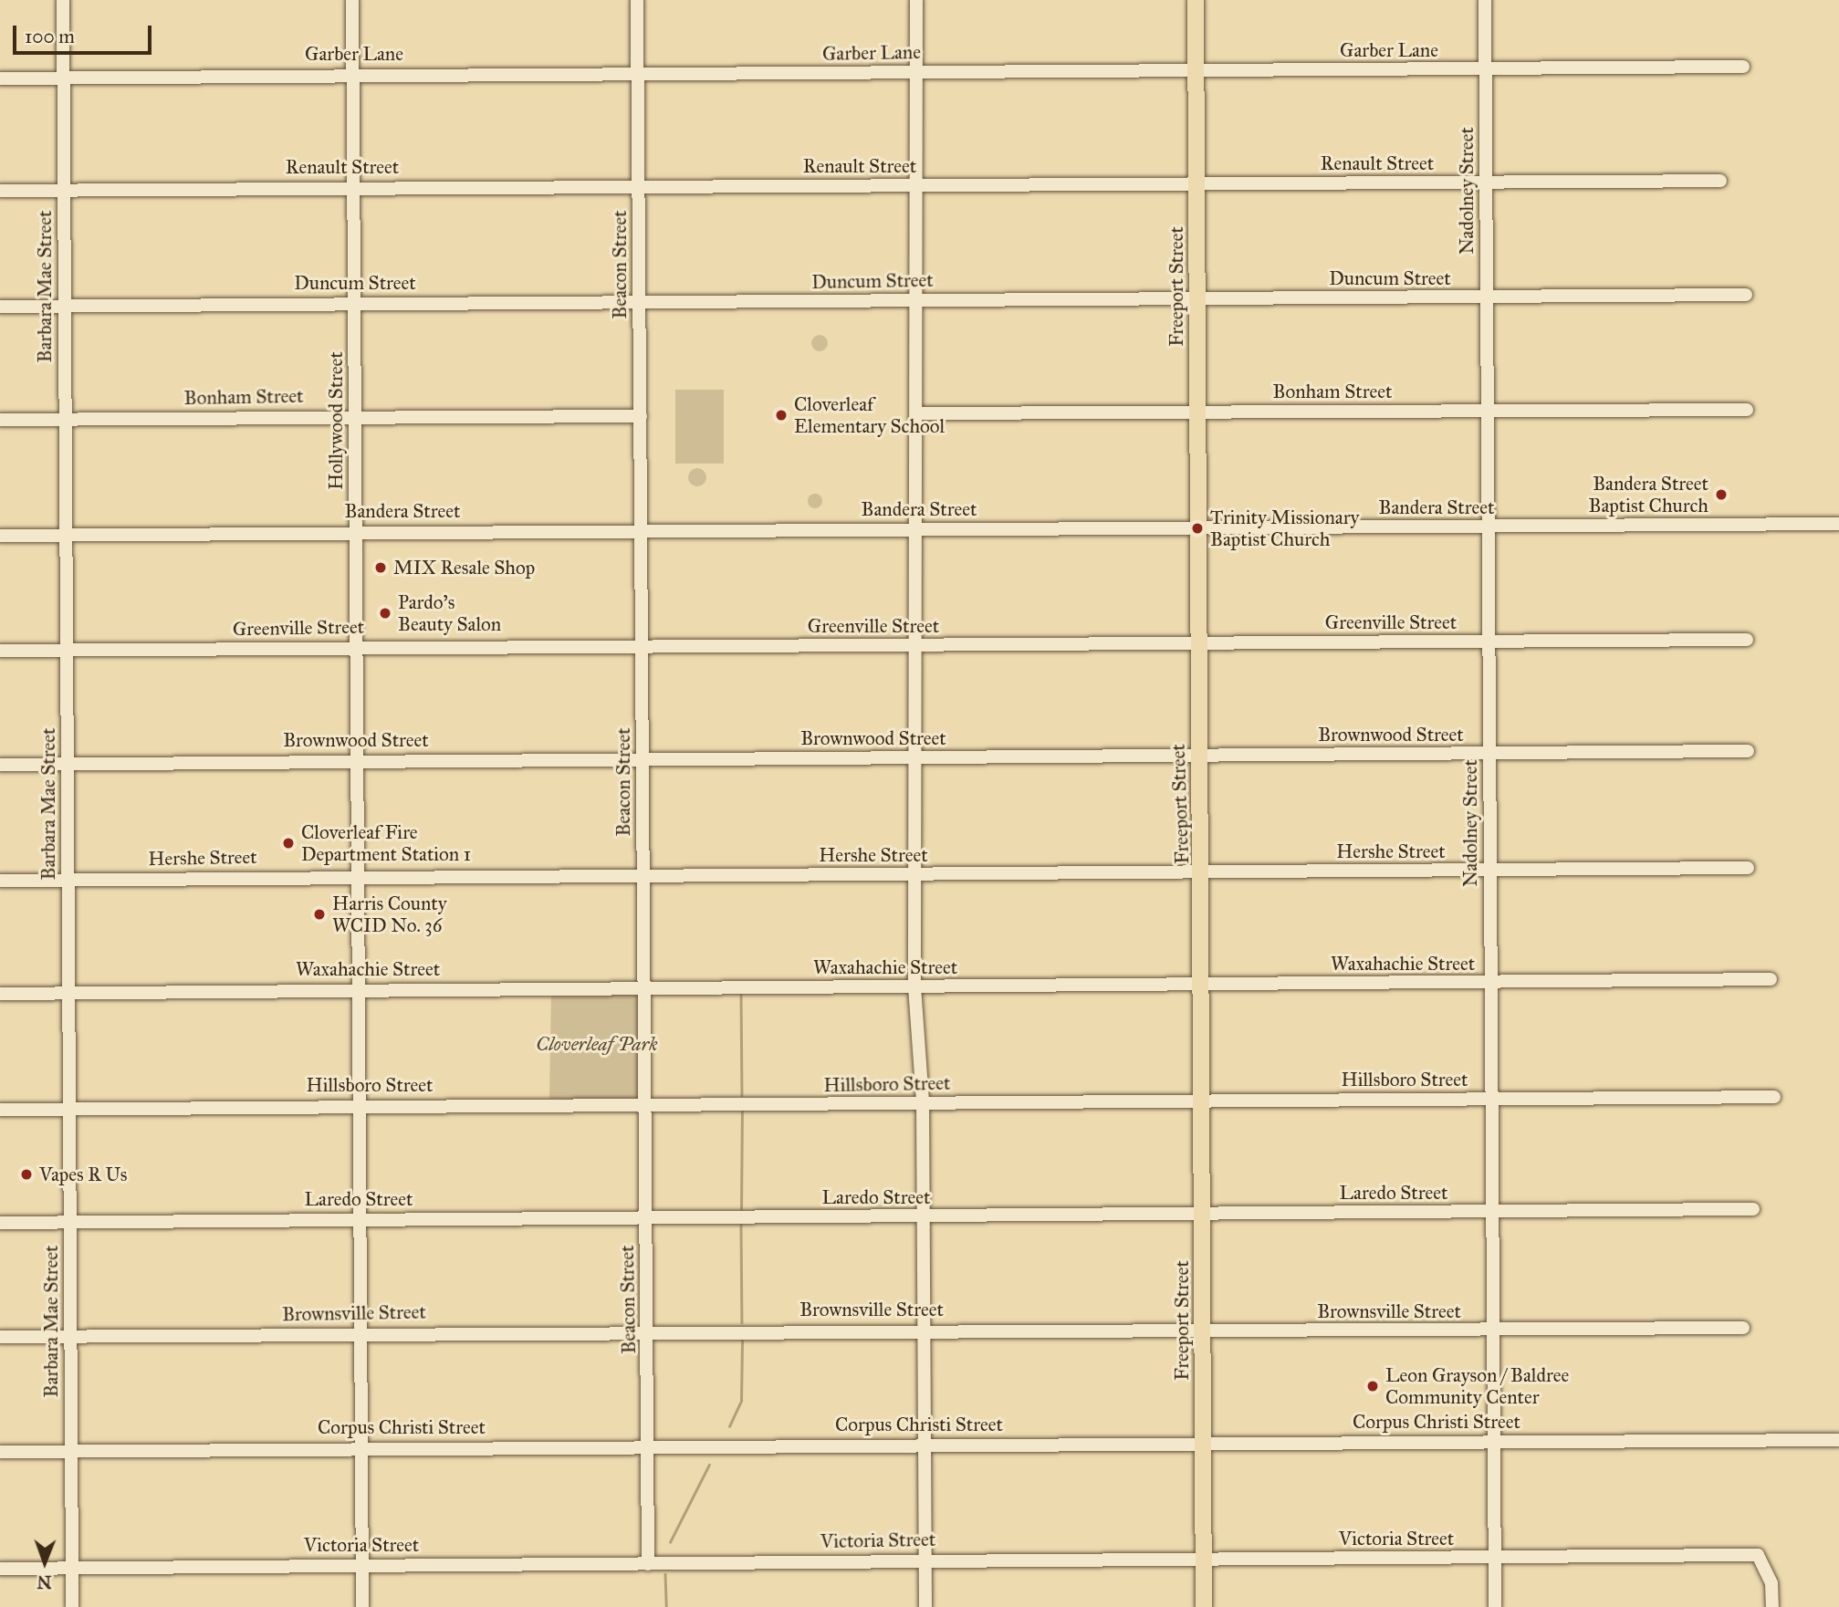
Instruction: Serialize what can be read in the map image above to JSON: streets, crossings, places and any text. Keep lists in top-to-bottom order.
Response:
{
  "streets": {
    "main road": ["Freeport Street"],
    "street": [
      "Garber Lane",
      "Renault Street",
      "Nadolney Street",
      "Beacon Street",
      "Duncum Street",
      "Barbara Mae Street",
      "Bonham Street",
      "Hollywood Street",
      "Bandera Street",
      "Greenville Street",
      "Brownwood Street",
      "Hershe Street",
      "Waxahachie Street",
      "Hillsboro Street",
      "Laredo Street",
      "Brownsville Street",
      "Corpus Christi Street",
      "Victoria Street"
    ]
  },
  "crossings": [
    ["Garber Lane", "Nadolney Street"],
    ["Garber Lane", "Beacon Street"],
    ["Garber Lane", "Barbara Mae Street"],
    ["Garber Lane", "Freeport Street"],
    ["Garber Lane", "Hollywood Street"],
    ["Renault Street", "Nadolney Street"],
    ["Renault Street", "Beacon Street"],
    ["Renault Street", "Barbara Mae Street"],
    ["Renault Street", "Freeport Street"],
    ["Renault Street", "Hollywood Street"],
    ["Nadolney Street", "Duncum Street"],
    ["Nadolney Street", "Bonham Street"],
    ["Nadolney Street", "Bandera Street"],
    ["Nadolney Street", "Greenville Street"],
    ["Nadolney Street", "Brownwood Street"],
    ["Nadolney Street", "Hershe Street"],
    ["Nadolney Street", "Waxahachie Street"],
    ["Nadolney Street", "Hillsboro Street"],
    ["Nadolney Street", "Laredo Street"],
    ["Nadolney Street", "Brownsville Street"],
    ["Nadolney Street", "Corpus Christi Street"],
    ["Nadolney Street", "Victoria Street"],
    ["Beacon Street", "Duncum Street"],
    ["Beacon Street", "Bonham Street"],
    ["Beacon Street", "Bandera Street"],
    ["Beacon Street", "Greenville Street"],
    ["Beacon Street", "Brownwood Street"],
    ["Beacon Street", "Hershe Street"],
    ["Beacon Street", "Waxahachie Street"],
    ["Beacon Street", "Hillsboro Street"],
    ["Beacon Street", "Laredo Street"],
    ["Beacon Street", "Brownsville Street"],
    ["Beacon Street", "Corpus Christi Street"],
    ["Beacon Street", "Victoria Street"],
    ["Duncum Street", "Barbara Mae Street"],
    ["Duncum Street", "Freeport Street"],
    ["Duncum Street", "Hollywood Street"],
    ["Barbara Mae Street", "Bonham Street"],
    ["Barbara Mae Street", "Bandera Street"],
    ["Barbara Mae Street", "Greenville Street"],
    ["Barbara Mae Street", "Brownwood Street"],
    ["Barbara Mae Street", "Hershe Street"],
    ["Barbara Mae Street", "Waxahachie Street"],
    ["Barbara Mae Street", "Hillsboro Street"],
    ["Barbara Mae Street", "Laredo Street"],
    ["Barbara Mae Street", "Brownsville Street"],
    ["Barbara Mae Street", "Corpus Christi Street"],
    ["Barbara Mae Street", "Victoria Street"],
    ["Freeport Street", "Bonham Street"],
    ["Freeport Street", "Bandera Street"],
    ["Freeport Street", "Greenville Street"],
    ["Freeport Street", "Brownwood Street"],
    ["Freeport Street", "Hershe Street"],
    ["Freeport Street", "Waxahachie Street"],
    ["Freeport Street", "Hillsboro Street"],
    ["Freeport Street", "Laredo Street"],
    ["Freeport Street", "Brownsville Street"],
    ["Freeport Street", "Corpus Christi Street"],
    ["Freeport Street", "Victoria Street"],
    ["Bonham Street", "Hollywood Street"],
    ["Hollywood Street", "Bandera Street"],
    ["Hollywood Street", "Greenville Street"],
    ["Hollywood Street", "Brownwood Street"],
    ["Hollywood Street", "Hershe Street"],
    ["Hollywood Street", "Waxahachie Street"],
    ["Hollywood Street", "Hillsboro Street"],
    ["Hollywood Street", "Laredo Street"],
    ["Hollywood Street", "Brownsville Street"],
    ["Hollywood Street", "Corpus Christi Street"],
    ["Hollywood Street", "Victoria Street"]
  ],
  "parks": ["Cloverleaf Park"],
  "places": [
    "Cloverleaf Elementary School",
    "Bandera Street Baptist Church",
    "Trinity Missionary Baptist Church",
    "MIX Resale Shop",
    "Pardo's Beauty Salon",
    "Cloverleaf Fire Department Station 1",
    "Harris County WCID No. 36",
    "Vapes R Us",
    "Leon Grayson / Baldree Community Center"
  ],
  "scale_bar": "100 m",
  "north": "bottom"
}
